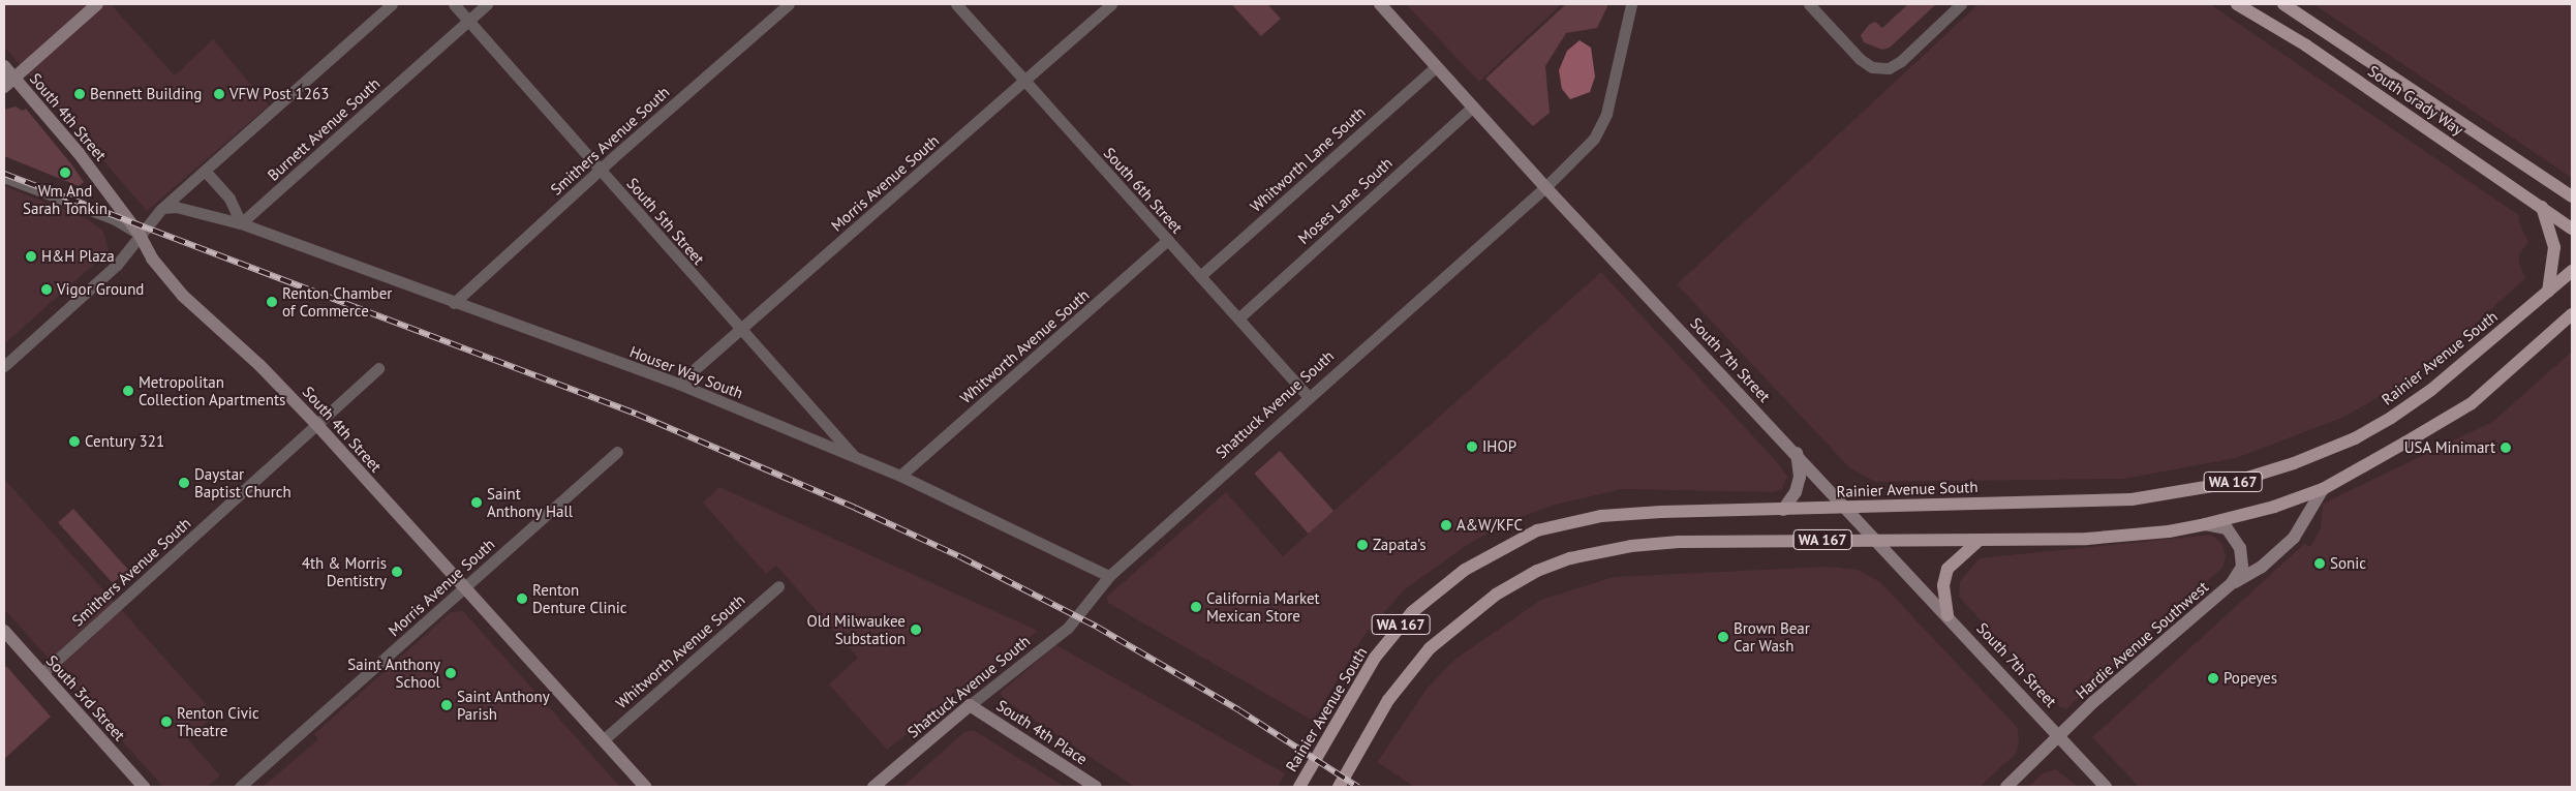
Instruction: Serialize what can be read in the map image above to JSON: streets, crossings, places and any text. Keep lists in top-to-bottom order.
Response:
{
  "streets": {
    "main road": ["South Grady Way", "Rainier Avenue South", "WA 167"],
    "street": [
      "South 4th Street",
      "Burnett Avenue South",
      "Smithers Avenue South",
      "Whitworth Lane South",
      "Morris Avenue South",
      "South 6th Street",
      "Moses Lane South",
      "South 5th Street",
      "Whitworth Avenue South",
      "South 7th Street",
      "Houser Way South",
      "Shattuck Avenue South",
      "Hardie Avenue Southwest",
      "South 3rd Street",
      "South 4th Place"
    ]
  },
  "crossings": [
    ["South 4th Street", "Smithers Avenue South"],
    ["South 4th Street", "Morris Avenue South"],
    ["South 4th Street", "Whitworth Avenue South"],
    ["Burnett Avenue South", "South 5th Street"],
    ["Burnett Avenue South", "Houser Way South"],
    ["Smithers Avenue South", "South 5th Street"],
    ["Smithers Avenue South", "Houser Way South"],
    ["Smithers Avenue South", "South 3rd Street"],
    ["Whitworth Lane South", "South 6th Street"],
    ["Whitworth Lane South", "South 7th Street"],
    ["Morris Avenue South", "South 6th Street"],
    ["Morris Avenue South", "South 5th Street"],
    ["Morris Avenue South", "Houser Way South"],
    ["South 6th Street", "Moses Lane South"],
    ["South 6th Street", "Whitworth Avenue South"],
    ["South 6th Street", "Shattuck Avenue South"],
    ["Moses Lane South", "South 7th Street"],
    ["South 5th Street", "Houser Way South"],
    ["Whitworth Avenue South", "Houser Way South"],
    ["Rainier Avenue South", "South 7th Street"],
    ["South 7th Street", "Shattuck Avenue South"],
    ["South 7th Street", "WA 167"],
    ["South 7th Street", "Hardie Avenue Southwest"],
    ["Houser Way South", "Shattuck Avenue South"],
    ["Shattuck Avenue South", "South 4th Place"],
    ["WA 167", "Hardie Avenue Southwest"]
  ],
  "places": [
    "Bennett Building",
    "VFW Post 1263",
    "Wm And Sarah Tonkin",
    "H&H Plaza",
    "Vigor Ground",
    "Renton Chamber of Commerce",
    "Metropolitan Collection Apartments",
    "Century 321",
    "IHOP",
    "USA Minimart",
    "Daystar Baptist Church",
    "Saint Anthony Hall",
    "A&W/KFC",
    "Zapata’s",
    "Sonic",
    "4th & Morris Dentistry",
    "Renton Denture Clinic",
    "California Market Mexican Store",
    "Old Milwaukee Substation",
    "Brown Bear Car Wash",
    "Saint Anthony School",
    "Popeyes",
    "Saint Anthony Parish",
    "Renton Civic Theatre"
  ]
}
